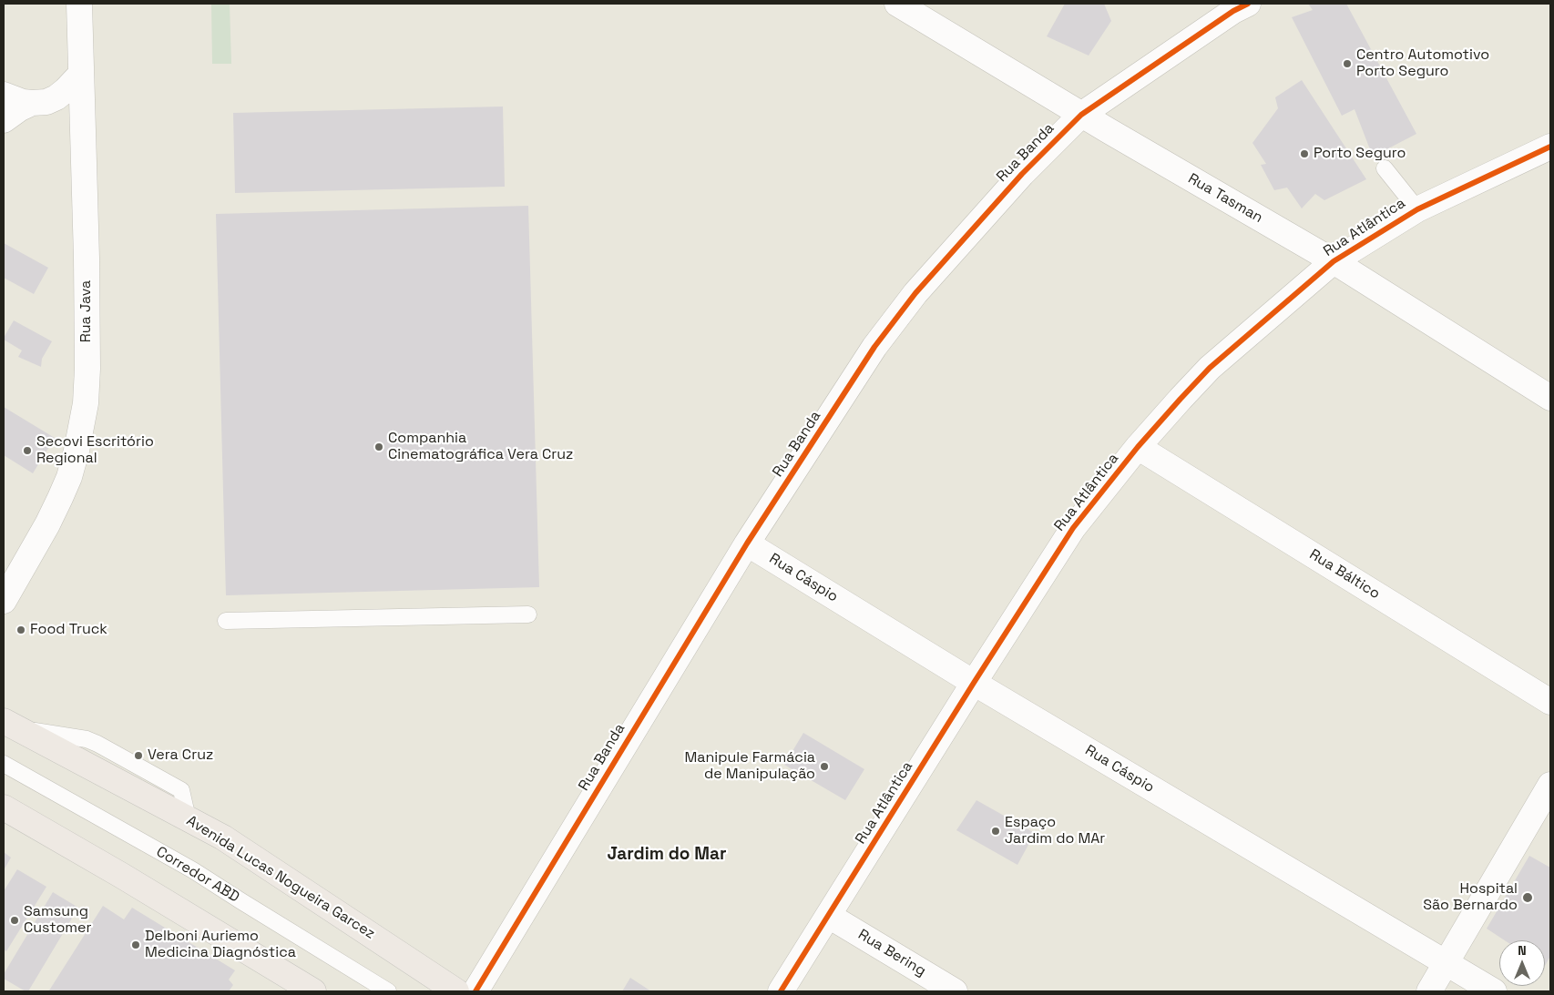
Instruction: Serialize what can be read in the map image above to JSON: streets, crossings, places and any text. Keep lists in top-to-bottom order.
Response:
{
  "streets": {
    "main road": ["Avenida Lucas Nogueira Garcez"],
    "street": [
      "Rua Banda",
      "Rua Tasman",
      "Rua Atlântica",
      "Rua Java",
      "Rua Báltico",
      "Rua Cáspio",
      "Rua Bering"
    ],
    "lane": ["Corredor ABD"]
  },
  "crossings": [
    ["Rua Banda", "Rua Tasman"],
    ["Rua Banda", "Rua Cáspio"],
    ["Rua Tasman", "Rua Atlântica"],
    ["Rua Atlântica", "Rua Báltico"],
    ["Rua Atlântica", "Rua Cáspio"],
    ["Rua Atlântica", "Rua Bering"]
  ],
  "districts": ["Jardim do Mar"],
  "places": [
    "Centro Automotivo Porto Seguro",
    "Porto Seguro",
    "Companhia Cinematográfica Vera Cruz",
    "Secovi Escritório Regional",
    "Food Truck",
    "Vera Cruz",
    "Manipule Farmácia de Manipulação",
    "Espaço Jardim do MAr",
    "Hospital São Bernardo",
    "Samsung Customer",
    "Delboni Auriemo Medicina Diagnóstica"
  ],
  "north": "top"
}
